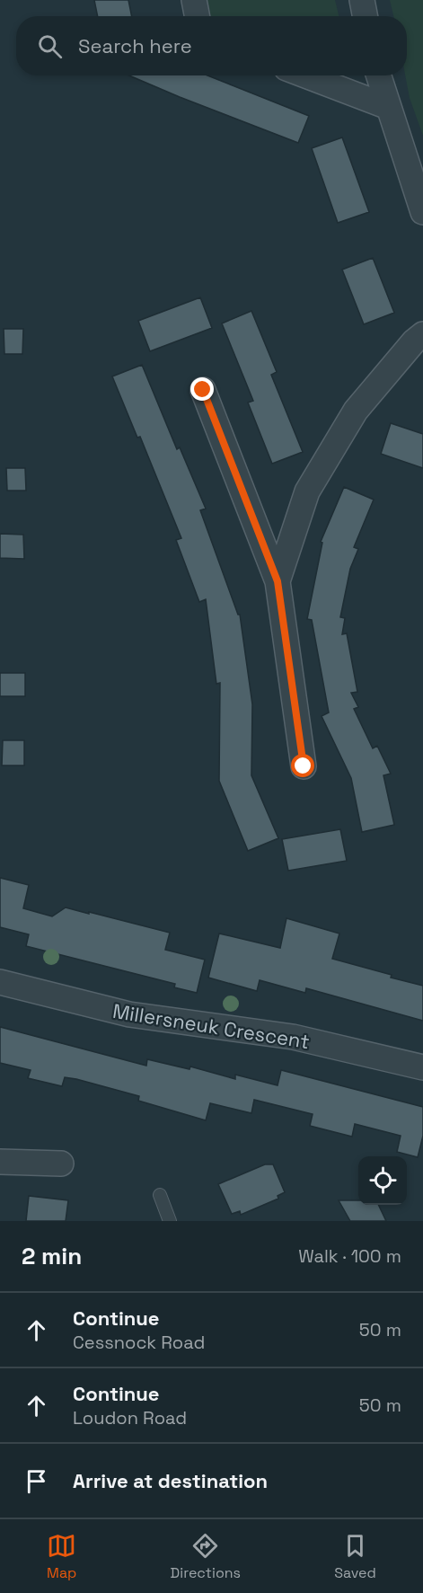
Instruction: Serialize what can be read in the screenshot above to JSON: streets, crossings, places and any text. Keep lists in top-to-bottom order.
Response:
{
  "streets": {
    "street": ["Millersneuk Crescent"]
  },
  "page": {
    "search": "Search here",
    "heading": ["2 min", "Walk · 100 m"],
    "list": [
      ["Continue", "Cessnock Road", "50 m"],
      ["Continue", "Loudon Road", "50 m"],
      "Arrive at destination"
    ],
    "nav": ["Map", "Directions", "Saved"]
  }
}
